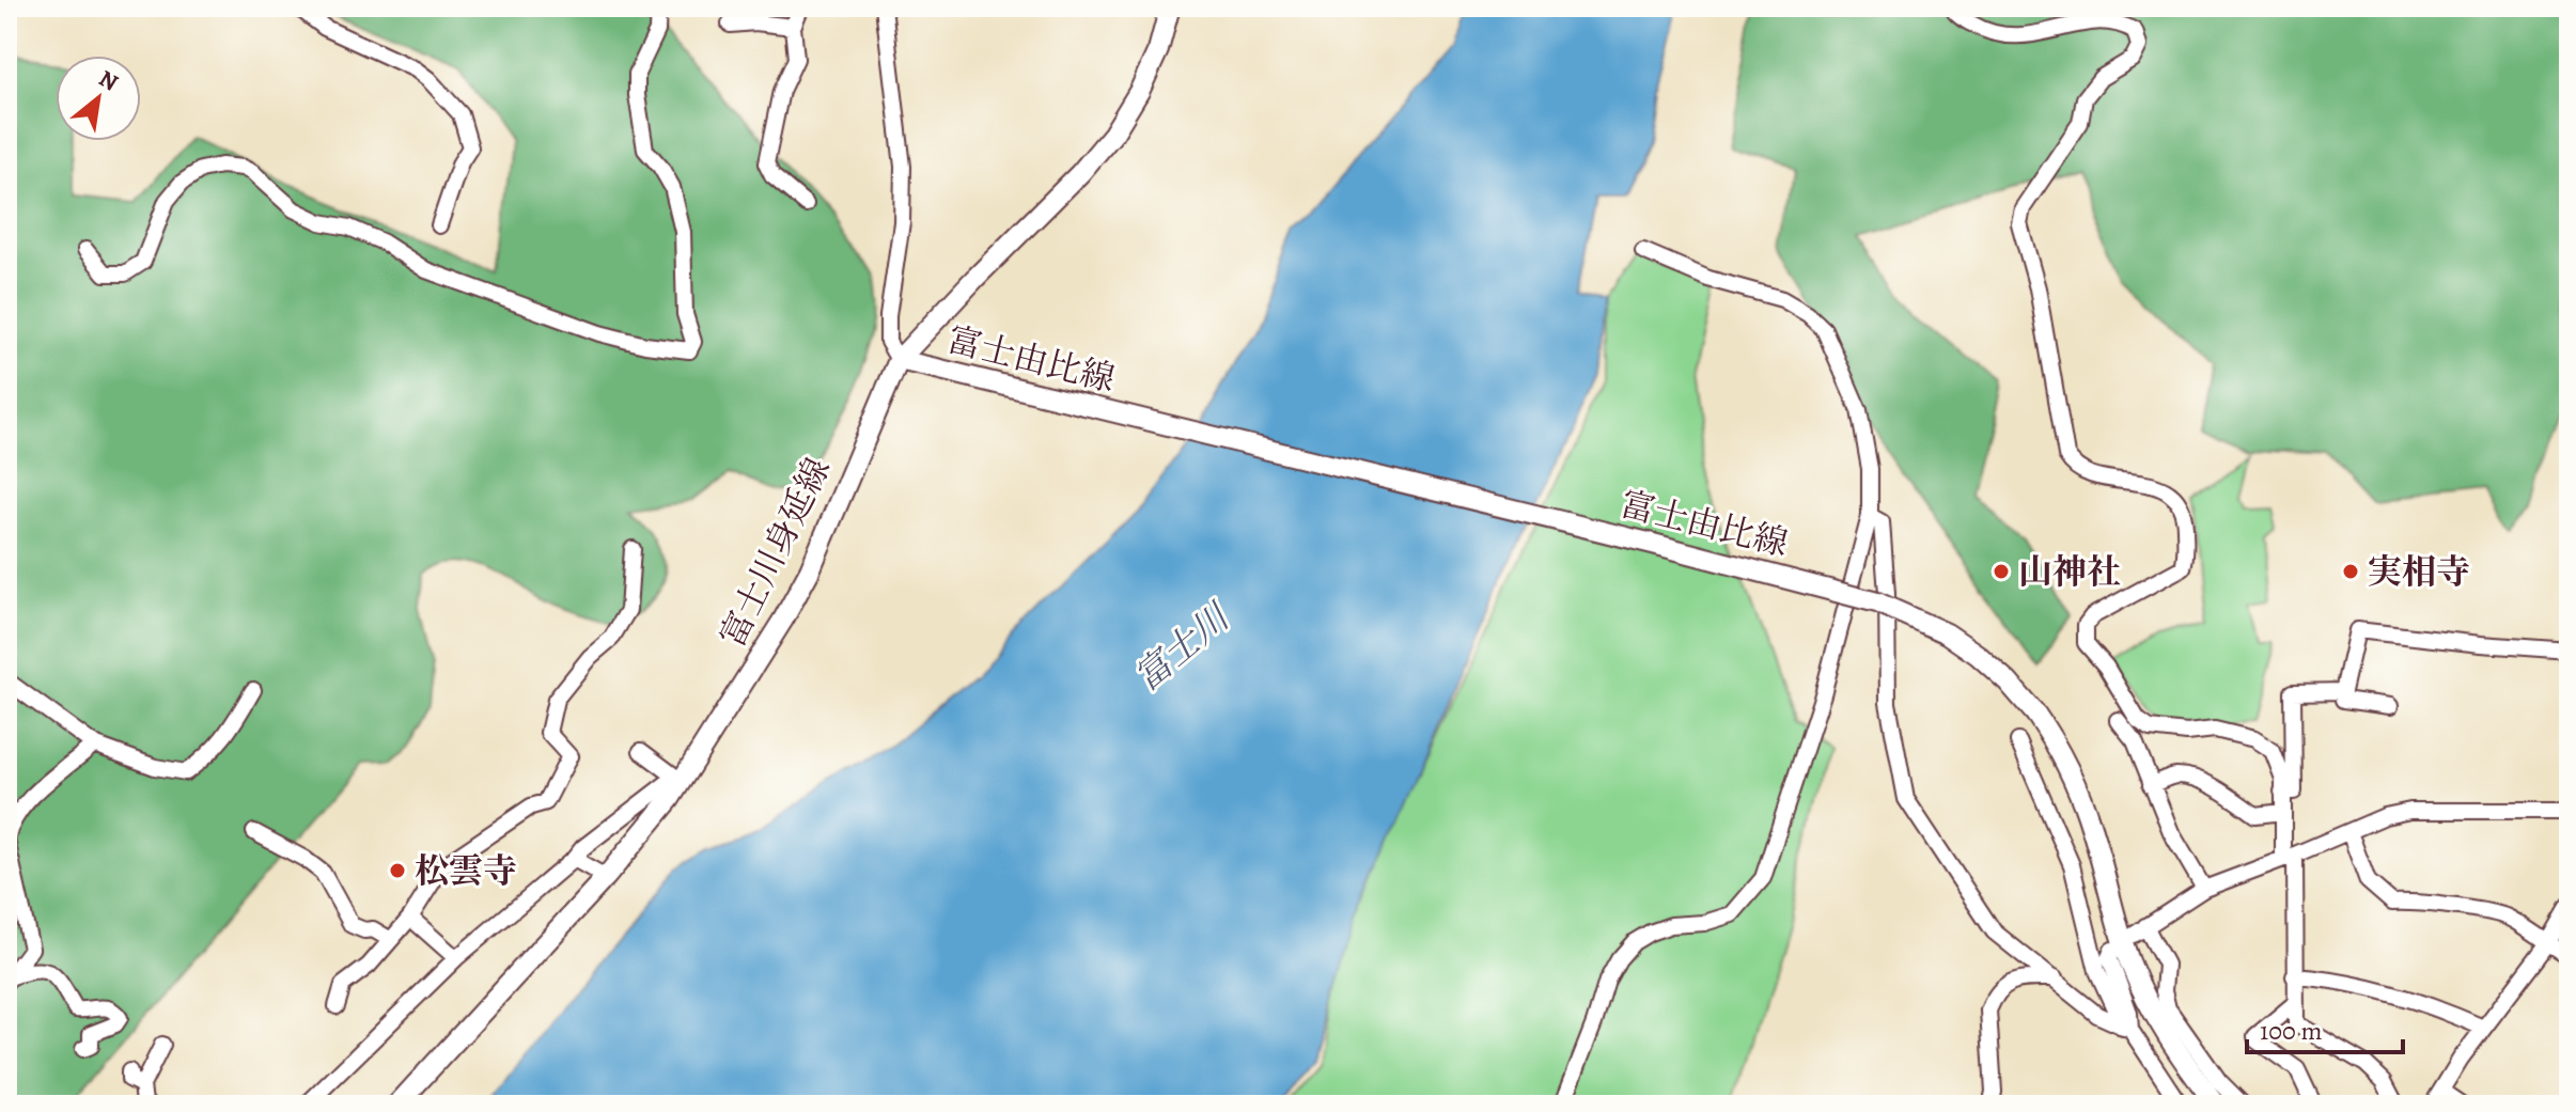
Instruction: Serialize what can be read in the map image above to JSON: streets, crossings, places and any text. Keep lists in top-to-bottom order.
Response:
{
  "streets": {
    "main road": ["富士由比線", "富士川身延線"]
  },
  "crossings": [
    ["富士由比線", "富士川身延線"]
  ],
  "water": ["富士川"],
  "places": ["山神社", "実相寺", "松雲寺"],
  "scale_bar": "100 m",
  "north": "top right"
}
